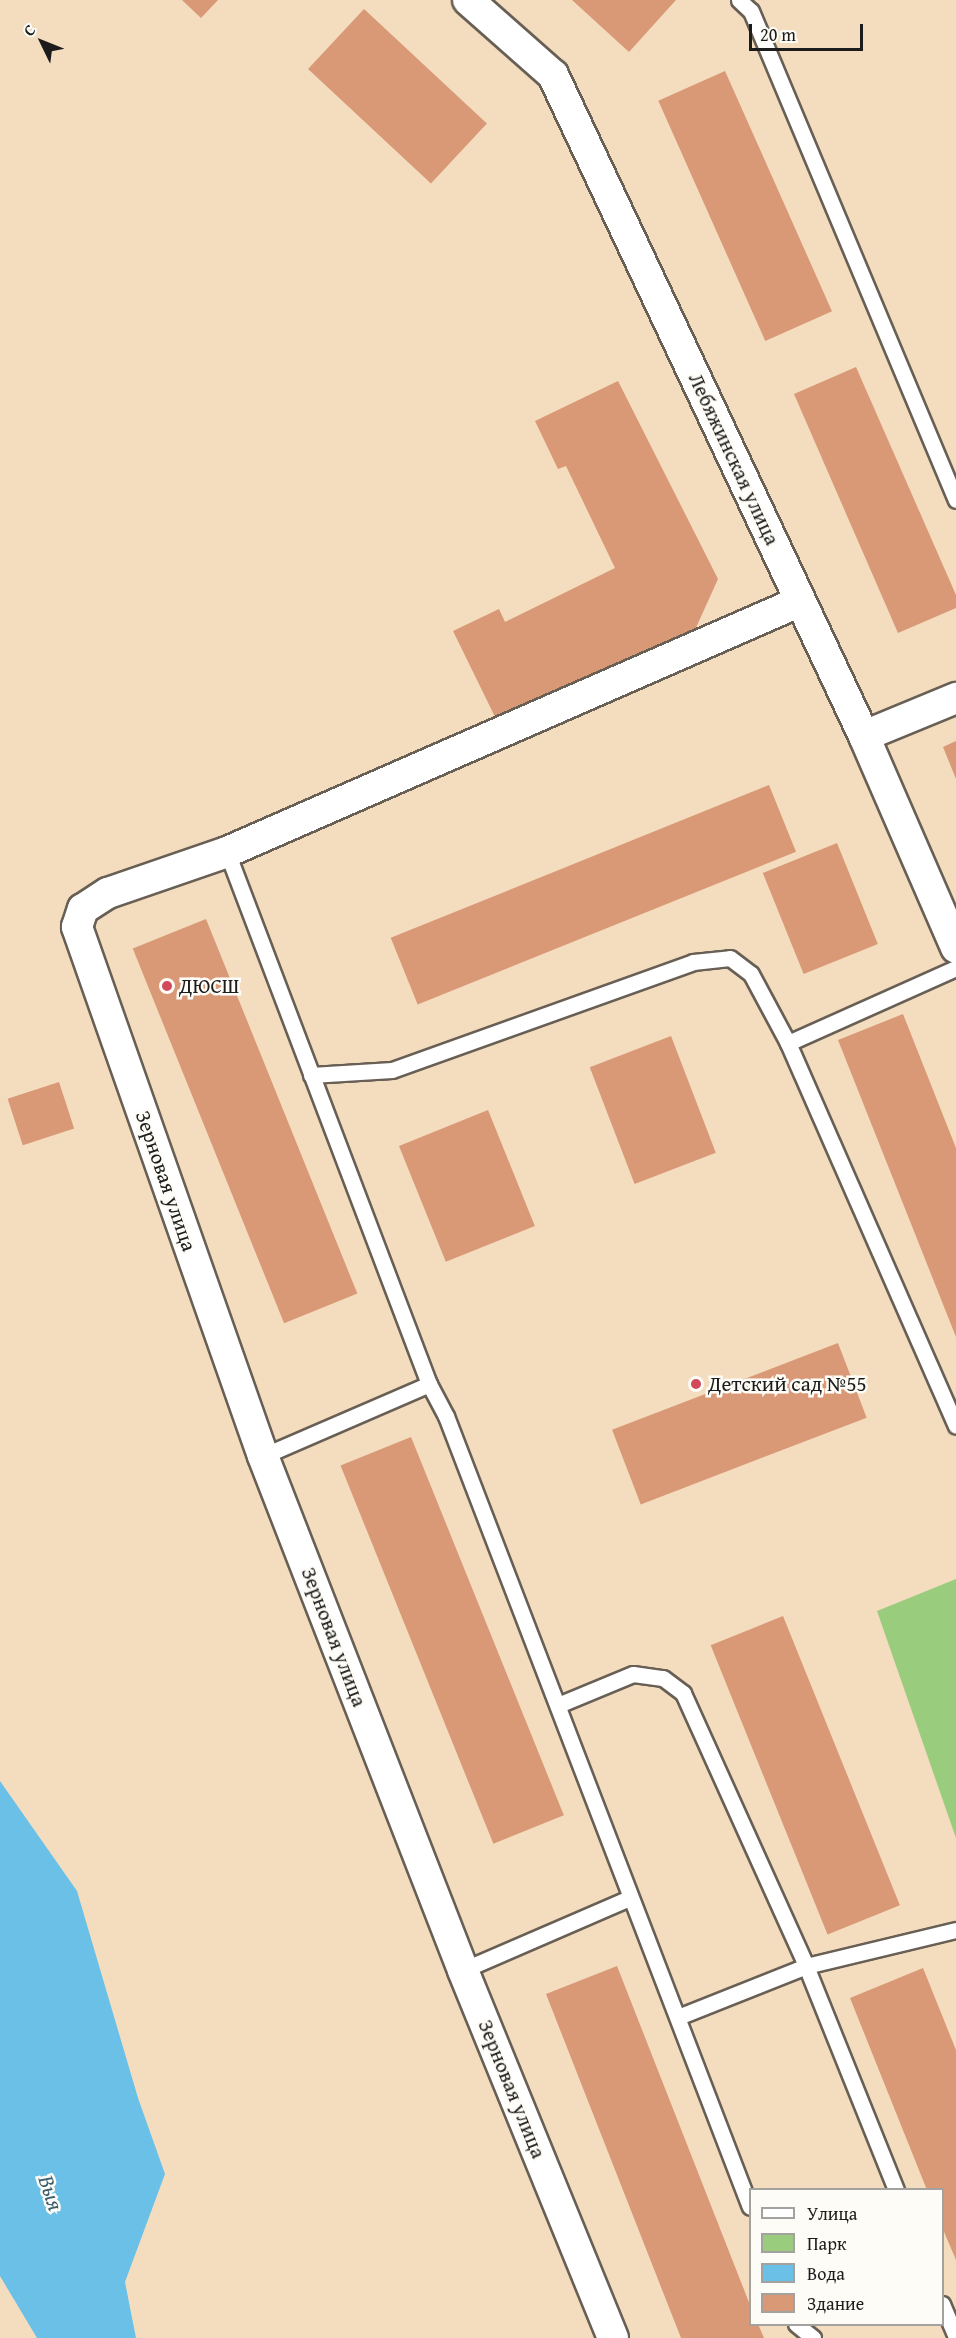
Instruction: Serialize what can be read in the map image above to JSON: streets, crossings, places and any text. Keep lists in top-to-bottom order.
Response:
{
  "streets": {
    "street": ["Лебяжинская улица", "Зерновая улица"]
  },
  "water": ["Выя"],
  "places": ["ДЮСШ", "Детский сад №55"],
  "legend": [
    "Улица",
    "Парк",
    "Вода",
    "Здание"
  ],
  "scale_bar": "20 m",
  "north": "top left"
}
